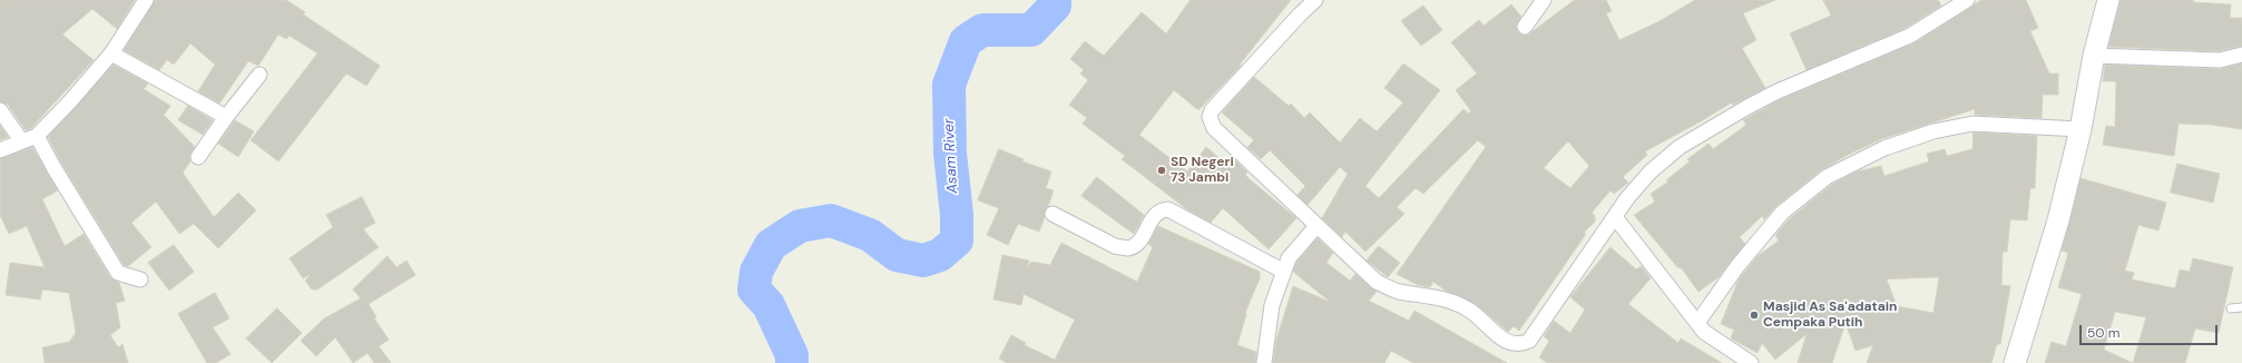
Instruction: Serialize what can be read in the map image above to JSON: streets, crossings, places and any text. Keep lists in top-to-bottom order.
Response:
{
  "water": ["Asam River"],
  "places": ["SD Negeri 73 Jambi", "Masjid As Sa'adatain Cempaka Putih"],
  "scale_bar": "50 m"
}
